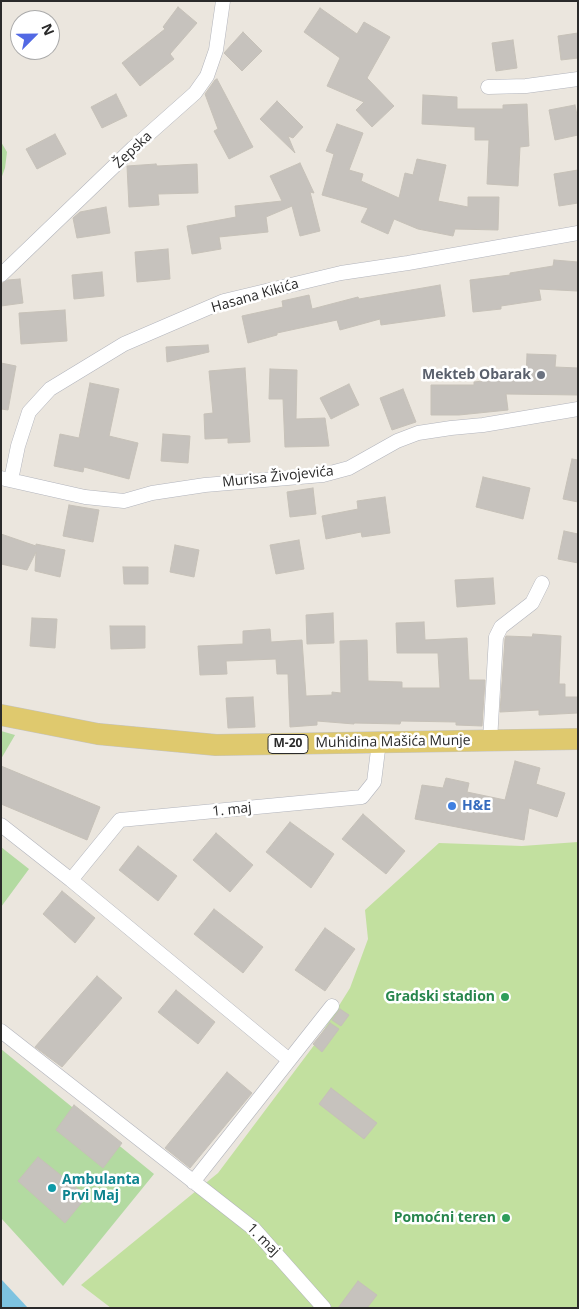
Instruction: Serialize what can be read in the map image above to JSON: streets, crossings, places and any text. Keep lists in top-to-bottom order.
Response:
{
  "streets": {
    "main road": ["Muhidina Mašića Munje", "M-20"],
    "street": [
      "Žepska",
      "Hasana Kikića",
      "Murisa Živojevića",
      "1. maj"
    ]
  },
  "crossings": [
    ["Hasana Kikića", "Murisa Živojevića"],
    ["Muhidina Mašića Munje", "1. maj"]
  ],
  "places": [
    "Mekteb Obarak",
    "H&E",
    "Gradski stadion",
    "Ambulanta Prvi Maj",
    "Pomoćni teren"
  ],
  "north": "top right"
}
